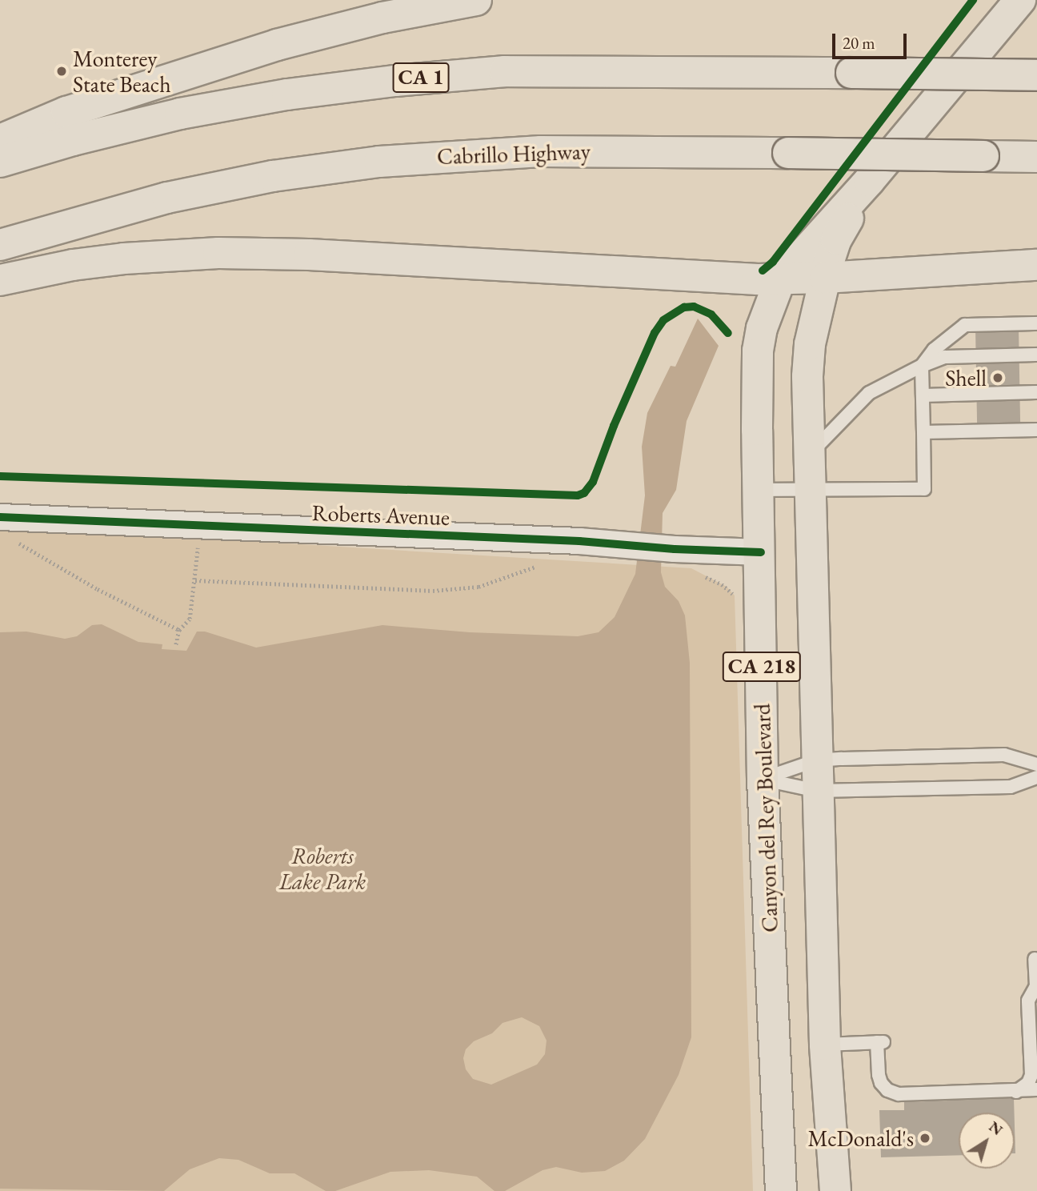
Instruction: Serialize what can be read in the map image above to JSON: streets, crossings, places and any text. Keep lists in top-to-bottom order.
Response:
{
  "streets": {
    "main road": [
      "CA 1",
      "Cabrillo Highway",
      "CA 218",
      "Canyon del Rey Boulevard"
    ],
    "street": ["Roberts Avenue"]
  },
  "crossings": [
    ["Roberts Avenue", "Canyon del Rey Boulevard"]
  ],
  "parks": ["Roberts Lake Park"],
  "places": ["Monterey State Beach", "Shell", "McDonald's"],
  "scale_bar": "20 m",
  "north": "top right"
}
